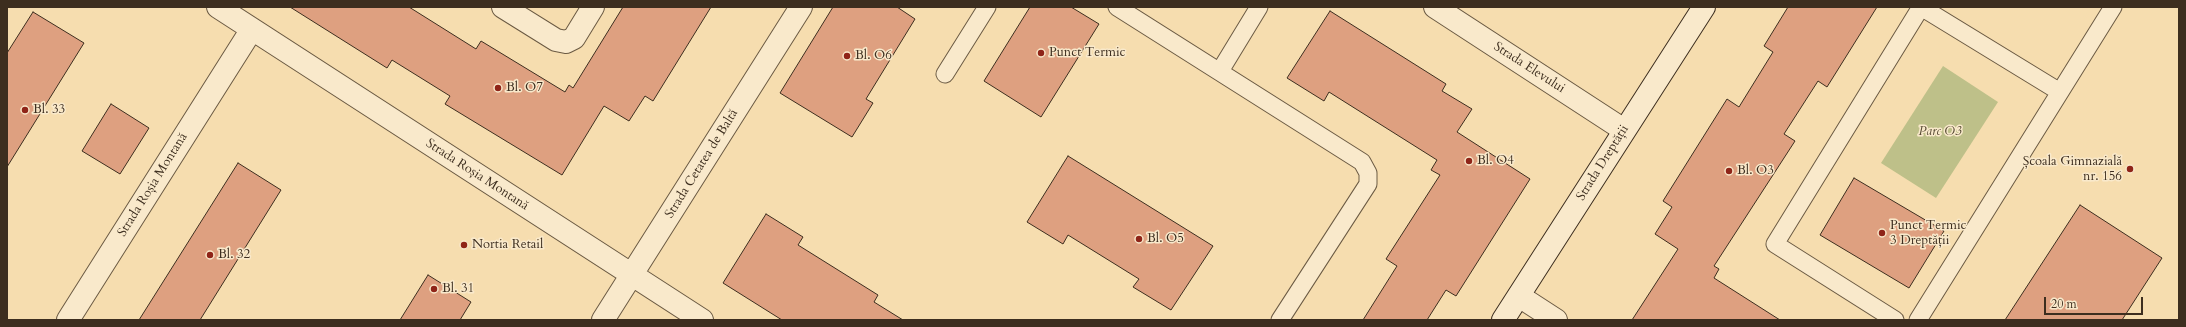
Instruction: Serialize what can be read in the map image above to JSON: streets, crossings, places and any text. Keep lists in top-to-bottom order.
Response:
{
  "streets": {
    "street": [
      "Strada Elevului",
      "Strada Dreptății",
      "Strada Cetatea de Baltă",
      "Strada Roșia Montană"
    ]
  },
  "crossings": [
    ["Strada Elevului", "Strada Dreptății"],
    ["Strada Cetatea de Baltă", "Strada Roșia Montană"]
  ],
  "parks": ["Parc O3"],
  "places": [
    "Punct Termic",
    "Bl. O6",
    "Bl. O7",
    "Bl. 33",
    "Bl. O4",
    "Școala Gimnazială nr. 156",
    "Bl. O3",
    "Punct Termic 3 Dreptății",
    "Bl. O5",
    "Nortia Retail",
    "Bl. 32",
    "Bl. 31"
  ],
  "scale_bar": "20 m"
}
